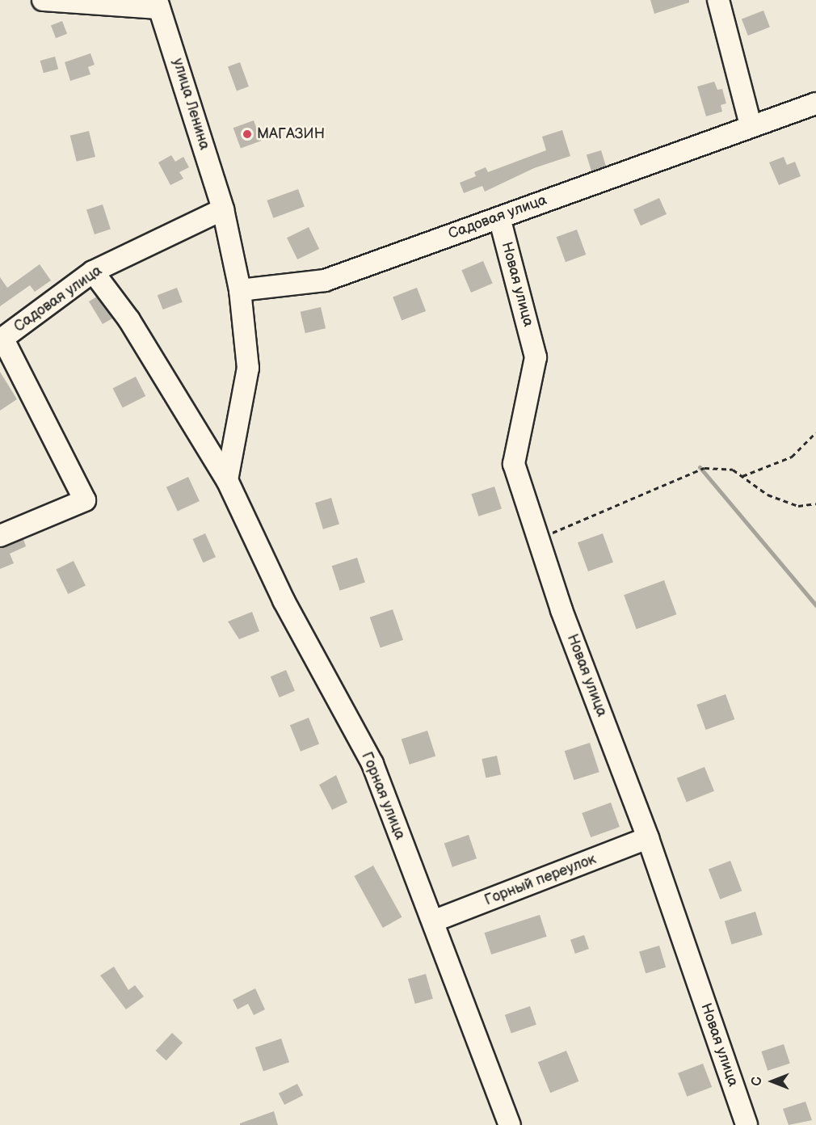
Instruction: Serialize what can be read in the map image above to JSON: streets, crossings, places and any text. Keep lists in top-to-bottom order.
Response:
{
  "streets": {
    "street": [
      "улица Ленина",
      "Садовая улица",
      "Новая улица",
      "Горная улица",
      "Горный переулок"
    ]
  },
  "crossings": [
    ["улица Ленина", "Садовая улица"],
    ["улица Ленина", "Горная улица"],
    ["Садовая улица", "Новая улица"],
    ["Садовая улица", "Горная улица"],
    ["Новая улица", "Горный переулок"],
    ["Горная улица", "Горный переулок"]
  ],
  "places": ["МАГАЗИН"],
  "north": "left"
}
